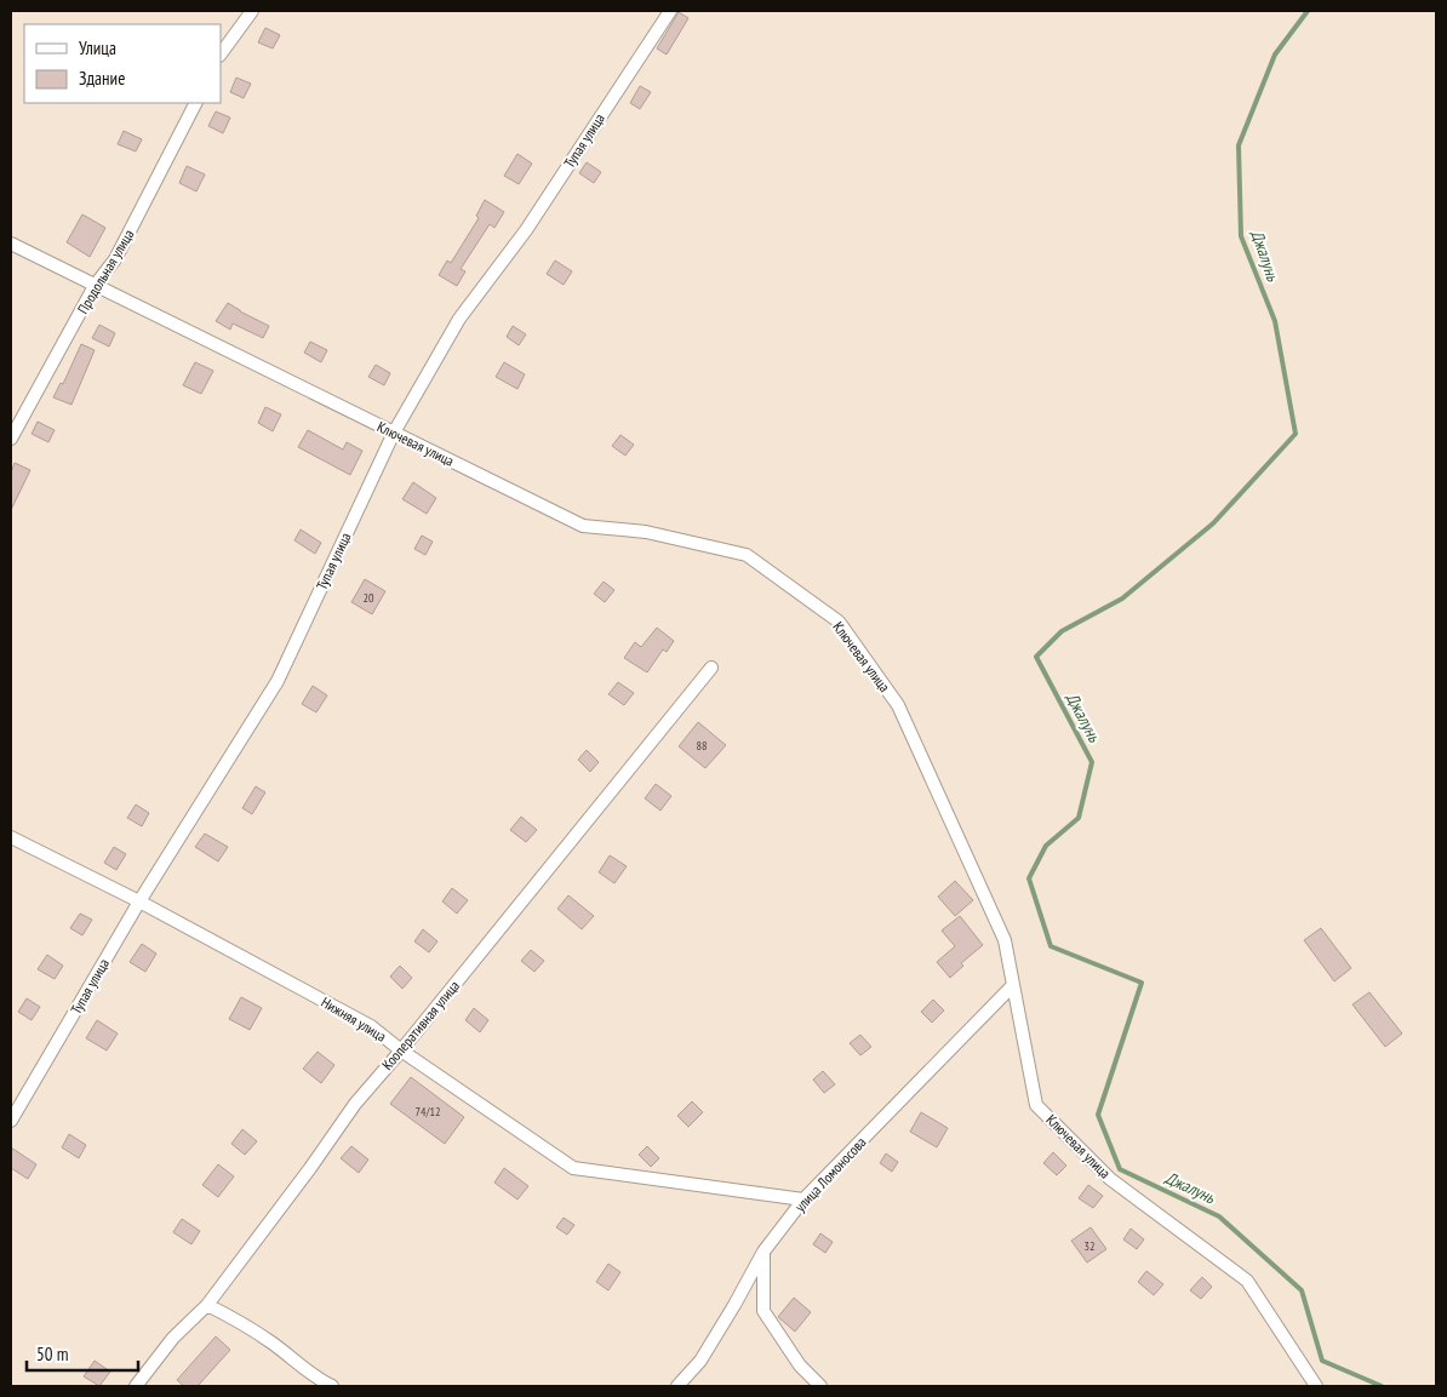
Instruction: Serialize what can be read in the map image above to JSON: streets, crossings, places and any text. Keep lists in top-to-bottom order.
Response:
{
  "streets": {
    "street": [
      "Тупая улица",
      "Продольная улица",
      "Ключевая улица",
      "Нижняя улица",
      "Кооперативная улица",
      "улица Ломоносова"
    ]
  },
  "crossings": [
    ["Тупая улица", "Ключевая улица"],
    ["Тупая улица", "Нижняя улица"],
    ["Продольная улица", "Ключевая улица"],
    ["Ключевая улица", "улица Ломоносова"],
    ["Нижняя улица", "Кооперативная улица"],
    ["Нижняя улица", "улица Ломоносова"]
  ],
  "water": ["Джалунь"],
  "house_numbers": [
    "20",
    "88",
    "74/12",
    "32"
  ],
  "legend": ["Улица", "Здание"],
  "scale_bar": "50 m"
}
